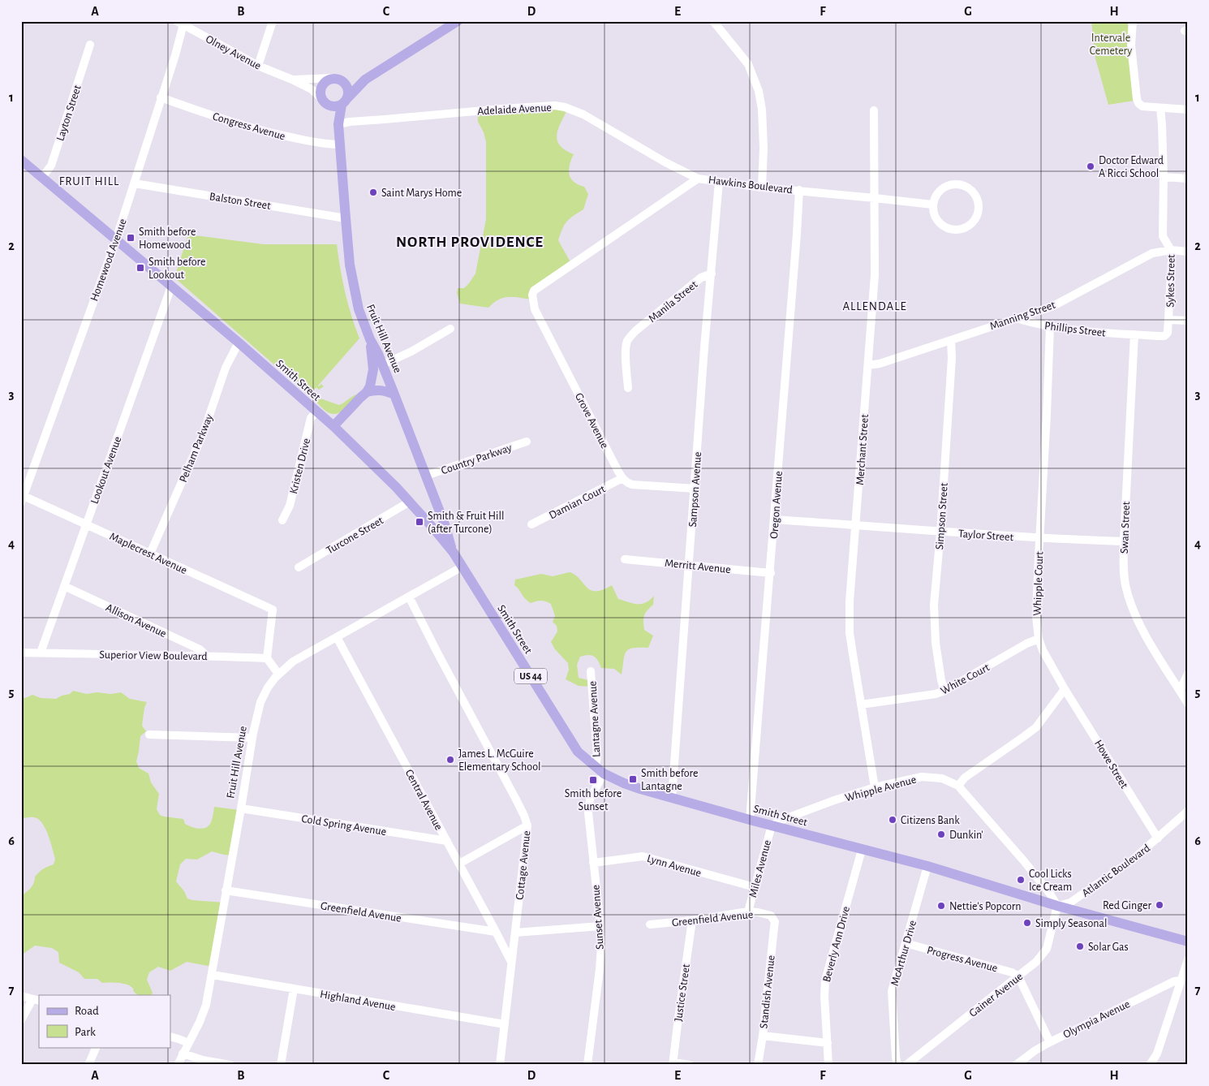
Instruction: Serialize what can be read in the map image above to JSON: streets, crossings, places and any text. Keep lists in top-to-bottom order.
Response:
{
  "streets": {
    "main road": ["Fruit Hill Avenue", "Smith Street", "US 44"],
    "street": [
      "Olney Avenue",
      "Adelaide Avenue",
      "Layton Street",
      "Congress Avenue",
      "Hawkins Boulevard",
      "Balston Street",
      "Homewood Avenue",
      "Sykes Street",
      "Manila Street",
      "Manning Street",
      "Phillips Street",
      "Grove Avenue",
      "Pelham Parkway",
      "Merchant Street",
      "Country Parkway",
      "Kristen Drive",
      "Lookout Avenue",
      "Sampson Avenue",
      "Damian Court",
      "Oregon Avenue",
      "Simpson Street",
      "Swan Street",
      "Turcone Street",
      "Taylor Street",
      "Maplecrest Avenue",
      "Merritt Avenue",
      "Whipple Court",
      "Allison Avenue",
      "Superior View Boulevard",
      "White Court",
      "Lantagne Avenue",
      "Howe Street",
      "Whipple Avenue",
      "Central Avenue",
      "Cold Spring Avenue",
      "Cottage Avenue",
      "Lynn Avenue",
      "Miles Avenue",
      "Atlantic Boulevard",
      "Greenfield Avenue",
      "Sunset Avenue",
      "Beverly Ann Drive",
      "McArthur Drive",
      "Progress Avenue",
      "Standish Avenue",
      "Justice Street",
      "Gainer Avenue",
      "Highland Avenue",
      "Olympia Avenue"
    ]
  },
  "crossings": [
    ["Olney Avenue", "Homewood Avenue"],
    ["Olney Avenue", "Fruit Hill Avenue"],
    ["Adelaide Avenue", "Hawkins Boulevard"],
    ["Adelaide Avenue", "Fruit Hill Avenue"],
    ["Layton Street", "Smith Street"],
    ["Congress Avenue", "Homewood Avenue"],
    ["Congress Avenue", "Fruit Hill Avenue"],
    ["Hawkins Boulevard", "Grove Avenue"],
    ["Hawkins Boulevard", "Merchant Street"],
    ["Hawkins Boulevard", "Sampson Avenue"],
    ["Hawkins Boulevard", "Oregon Avenue"],
    ["Balston Street", "Homewood Avenue"],
    ["Balston Street", "Fruit Hill Avenue"],
    ["Homewood Avenue", "Smith Street"],
    ["Homewood Avenue", "Maplecrest Avenue"],
    ["Sykes Street", "Manning Street"],
    ["Sykes Street", "Phillips Street"],
    ["Sykes Street", "Swan Street"],
    ["Manila Street", "Sampson Avenue"],
    ["Manning Street", "Phillips Street"],
    ["Manning Street", "Merchant Street"],
    ["Manning Street", "Simpson Street"],
    ["Phillips Street", "Swan Street"],
    ["Phillips Street", "Whipple Court"],
    ["Fruit Hill Avenue", "Smith Street"],
    ["Fruit Hill Avenue", "Country Parkway"],
    ["Fruit Hill Avenue", "Central Avenue"],
    ["Fruit Hill Avenue", "Cold Spring Avenue"],
    ["Fruit Hill Avenue", "Cottage Avenue"],
    ["Fruit Hill Avenue", "Greenfield Avenue"],
    ["Fruit Hill Avenue", "Highland Avenue"],
    ["Smith Street", "Pelham Parkway"],
    ["Smith Street", "Kristen Drive"],
    ["Smith Street", "Lookout Avenue"],
    ["Smith Street", "Sampson Avenue"],
    ["Smith Street", "Oregon Avenue"],
    ["Smith Street", "Turcone Street"],
    ["Smith Street", "Lantagne Avenue"],
    ["Smith Street", "Whipple Avenue"],
    ["Smith Street", "Miles Avenue"],
    ["Smith Street", "Atlantic Boulevard"],
    ["Smith Street", "Sunset Avenue"],
    ["Smith Street", "Beverly Ann Drive"],
    ["Smith Street", "McArthur Drive"],
    ["Smith Street", "Gainer Avenue"],
    ["Grove Avenue", "Damian Court"],
    ["Pelham Parkway", "Maplecrest Avenue"],
    ["Merchant Street", "Taylor Street"],
    ["Merchant Street", "White Court"],
    ["Merchant Street", "Whipple Avenue"],
    ["Lookout Avenue", "Maplecrest Avenue"],
    ["Lookout Avenue", "Allison Avenue"],
    ["Lookout Avenue", "Superior View Boulevard"],
    ["Sampson Avenue", "Merritt Avenue"],
    ["Oregon Avenue", "Taylor Street"],
    ["Oregon Avenue", "Merritt Avenue"],
    ["Simpson Street", "Taylor Street"],
    ["Simpson Street", "White Court"],
    ["Swan Street", "Taylor Street"],
    ["Taylor Street", "Whipple Court"],
    ["Maplecrest Avenue", "Superior View Boulevard"],
    ["Whipple Court", "White Court"],
    ["Whipple Court", "Howe Street"],
    ["Allison Avenue", "Superior View Boulevard"],
    ["Howe Street", "Atlantic Boulevard"],
    ["Whipple Avenue", "Miles Avenue"],
    ["Whipple Avenue", "Atlantic Boulevard"],
    ["Whipple Avenue", "Gainer Avenue"],
    ["Central Avenue", "Cold Spring Avenue"],
    ["Central Avenue", "Cottage Avenue"],
    ["Central Avenue", "Greenfield Avenue"],
    ["Cottage Avenue", "Highland Avenue"],
    ["Lynn Avenue", "Miles Avenue"],
    ["Lynn Avenue", "Sunset Avenue"],
    ["Miles Avenue", "Greenfield Avenue"],
    ["Atlantic Boulevard", "Gainer Avenue"],
    ["Greenfield Avenue", "Standish Avenue"],
    ["Greenfield Avenue", "Justice Street"],
    ["McArthur Drive", "Progress Avenue"],
    ["Progress Avenue", "Gainer Avenue"]
  ],
  "districts": ["FRUIT HILL", "NORTH PROVIDENCE", "ALLENDALE"],
  "parks": ["Intervale Cemetery"],
  "places": {
    "other": [
      "Doctor Edward A Ricci School",
      "Saint Marys Home",
      "James L. McGuire Elementary School",
      "Citizens Bank",
      "Dunkin'",
      "Cool Licks Ice Cream",
      "Red Ginger",
      "Nettie's Popcorn",
      "Simply Seasonal",
      "Solar Gas"
    ],
    "transit": [
      "Smith before Homewood",
      "Smith before Lookout",
      "Smith & Fruit Hill (after Turcone)",
      "Smith before Lantagne",
      "Smith before Sunset"
    ]
  },
  "legend": ["Road", "Park"],
  "grid": {
    "columns": [
      "A",
      "B",
      "C",
      "D",
      "E",
      "F",
      "G",
      "H"
    ],
    "rows": [
      "1",
      "2",
      "3",
      "4",
      "5",
      "6",
      "7"
    ]
  }
}
